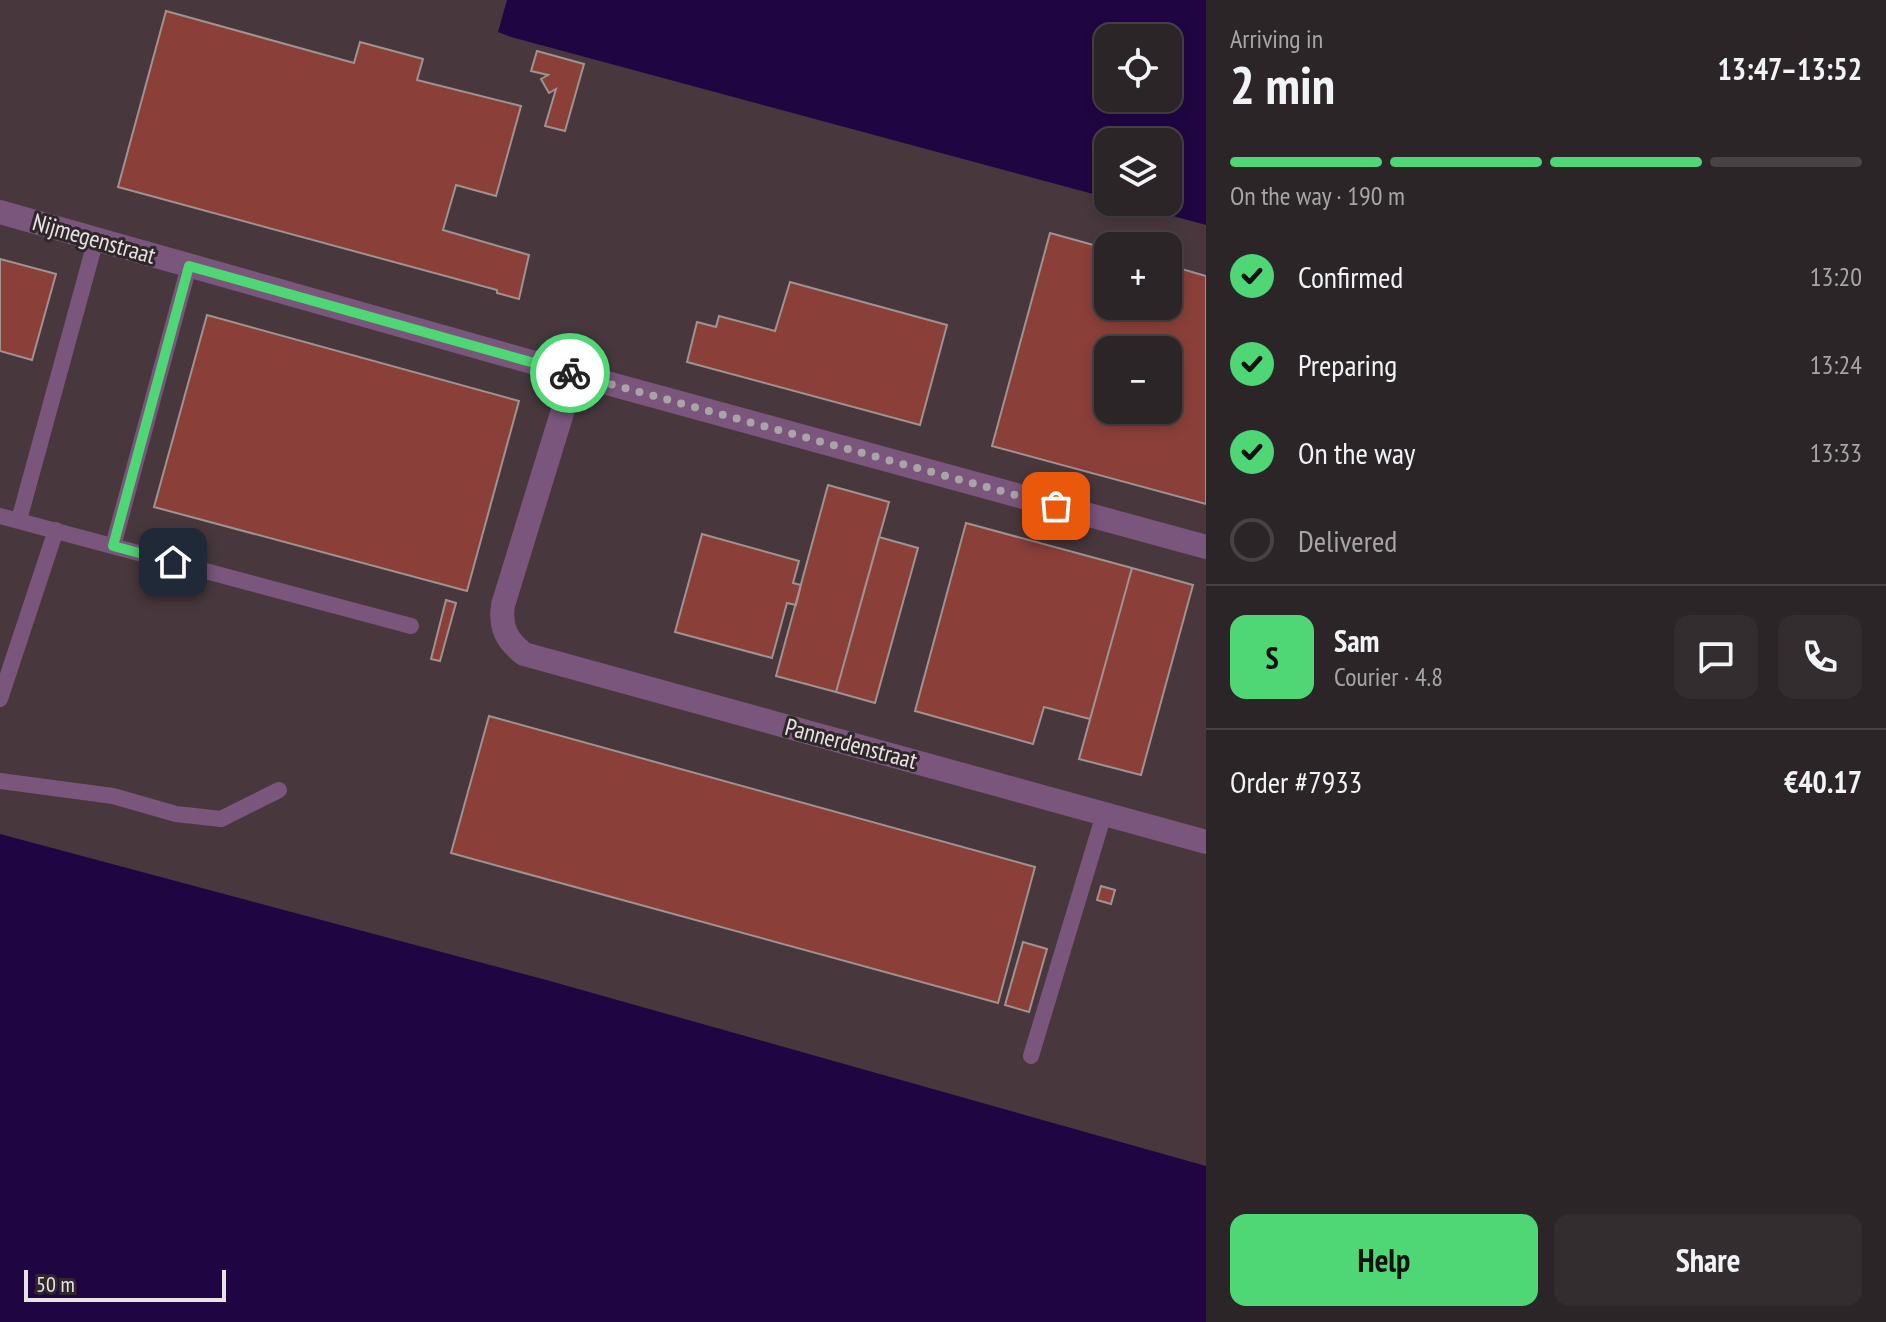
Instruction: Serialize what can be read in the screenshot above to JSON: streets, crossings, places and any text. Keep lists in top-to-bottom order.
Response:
{
  "streets": {
    "street": ["Nijmegenstraat", "Pannerdenstraat"]
  },
  "crossings": [
    ["Nijmegenstraat", "Pannerdenstraat"]
  ],
  "scale_bar": "50 m",
  "page": {
    "heading": ["2 min", "Arriving in", "13:47–13:52"],
    "panel": [
      "Sam",
      "Courier · 4.8",
      "Order #7933",
      "€40.17"
    ],
    "map_buttons": ["+", "−"],
    "bar": "On the way · 190 m",
    "list": [
      ["Confirmed", "13:20"],
      ["Preparing", "13:24"],
      ["On the way", "13:33"],
      "Delivered"
    ],
    "round": "S",
    "buttons": ["Help", "Share"],
    "scale": "50 m"
  }
}
